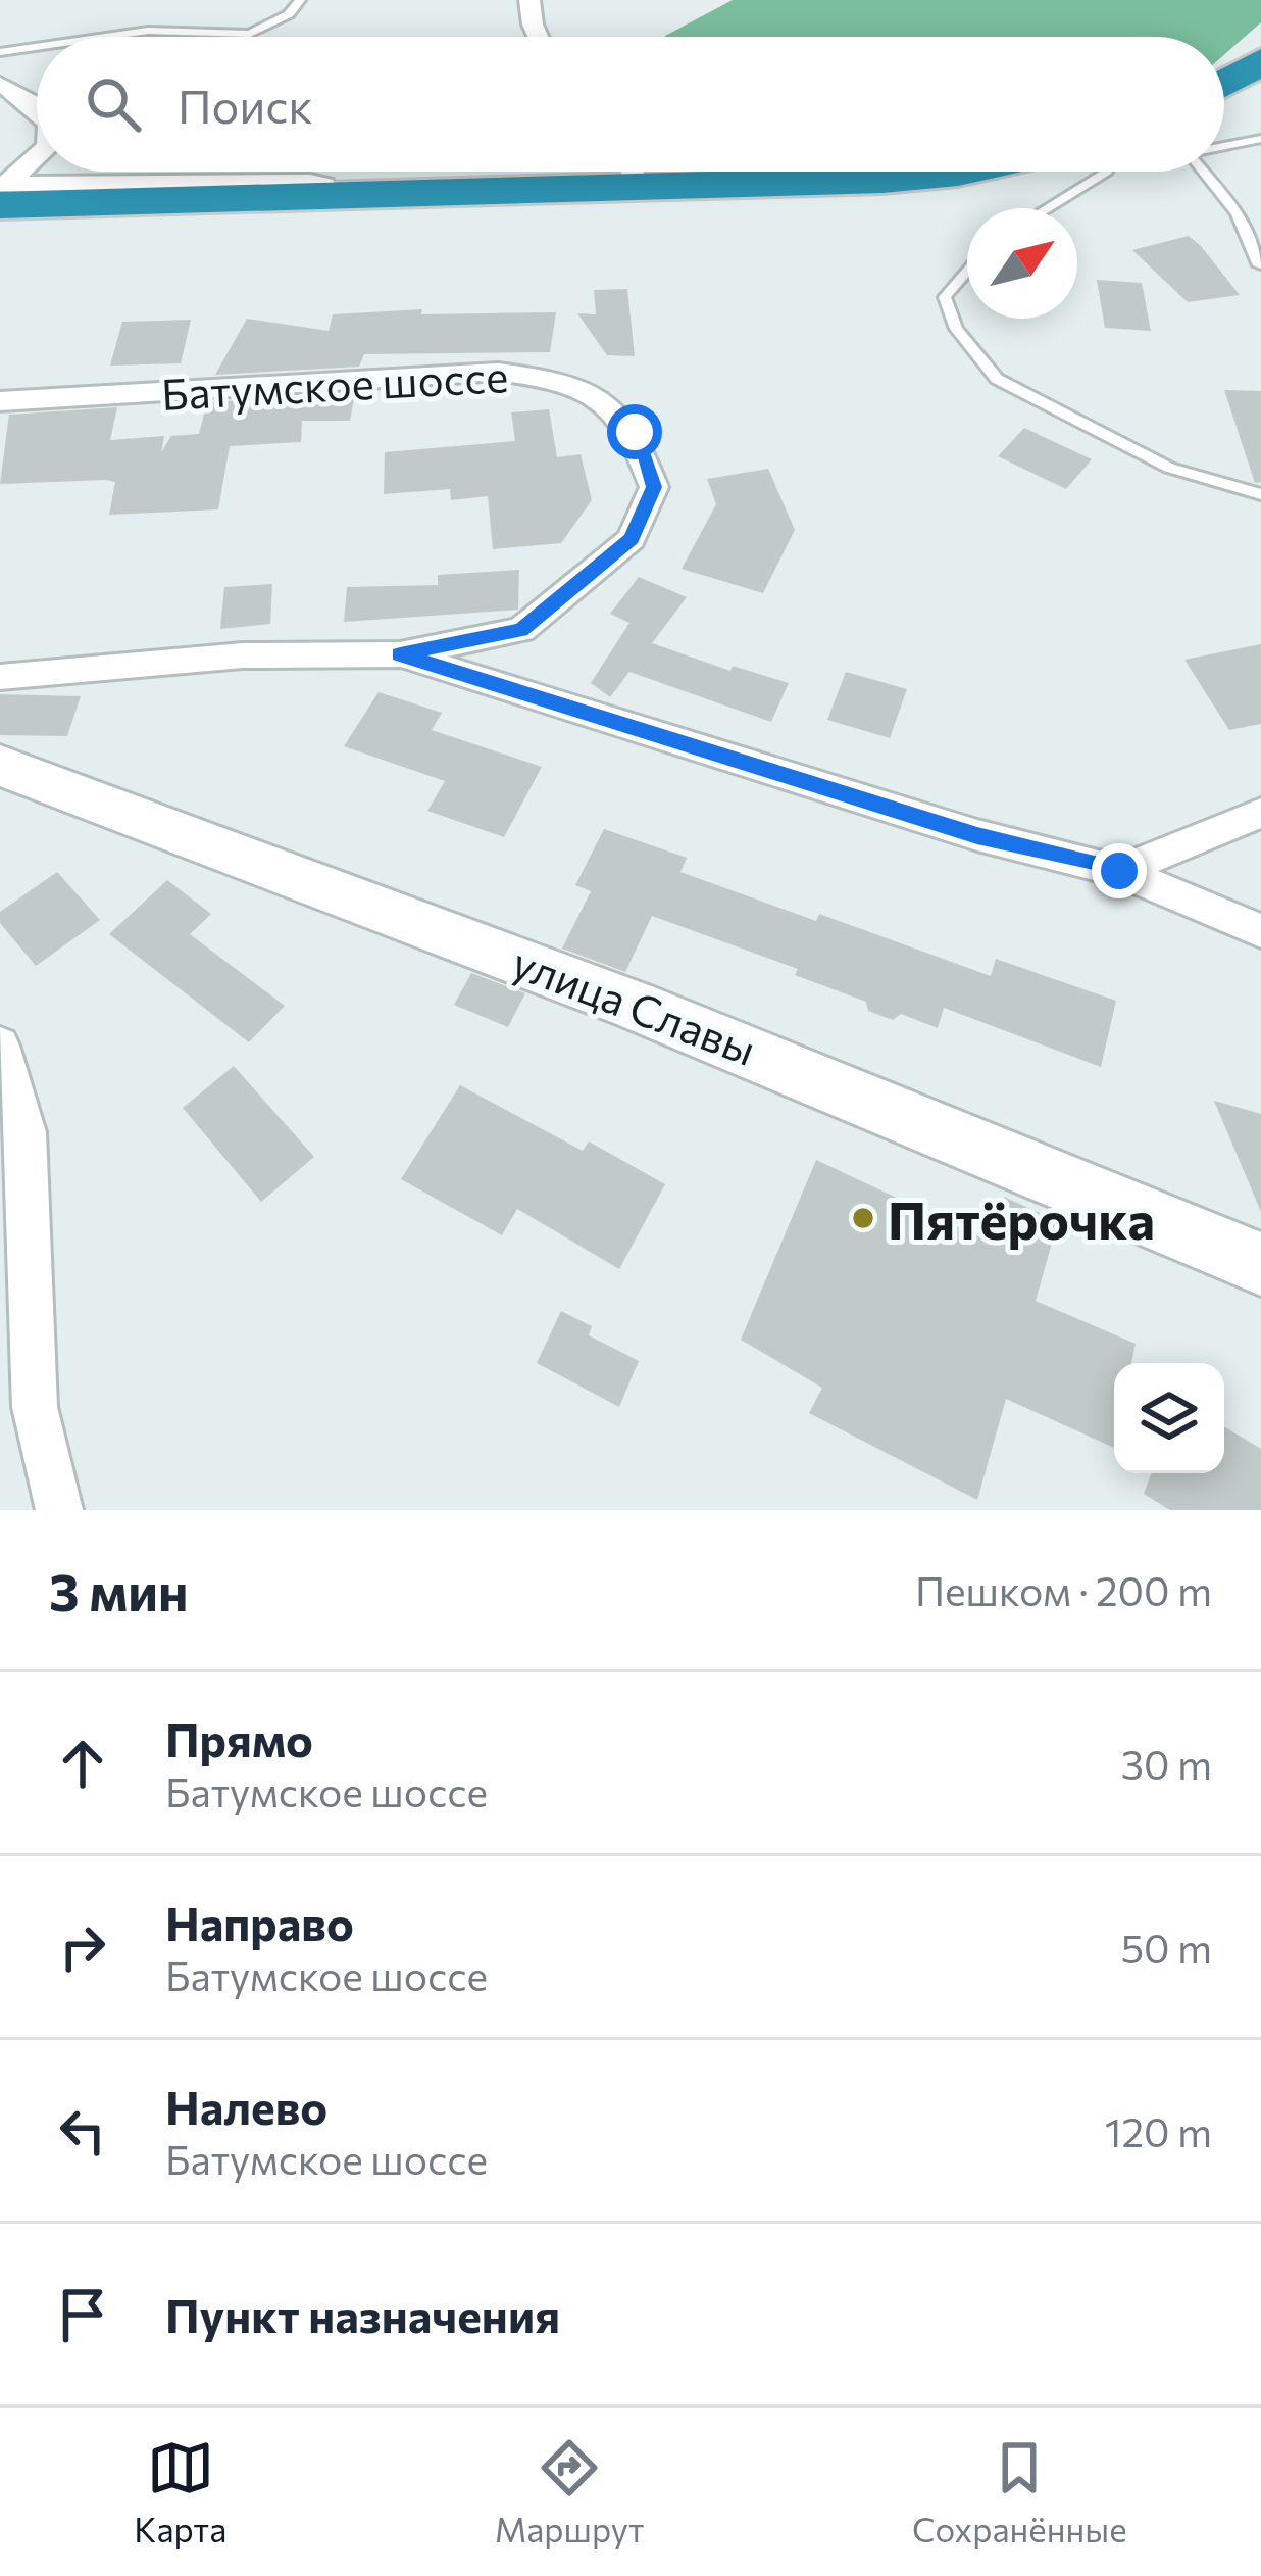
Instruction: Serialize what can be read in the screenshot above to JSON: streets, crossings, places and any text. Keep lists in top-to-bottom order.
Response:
{
  "streets": {
    "street": ["Батумское шоссе", "улица Славы"]
  },
  "places": ["Пятёрочка"],
  "north": "top right",
  "page": {
    "search": "Поиск",
    "heading": ["3 мин", "Пешком · 200 m"],
    "list": [
      ["Прямо", "Батумское шоссе", "30 m"],
      ["Направо", "Батумское шоссе", "50 m"],
      ["Налево", "Батумское шоссе", "120 m"],
      "Пункт назначения"
    ],
    "nav": ["Карта", "Маршрут", "Сохранённые"]
  }
}
